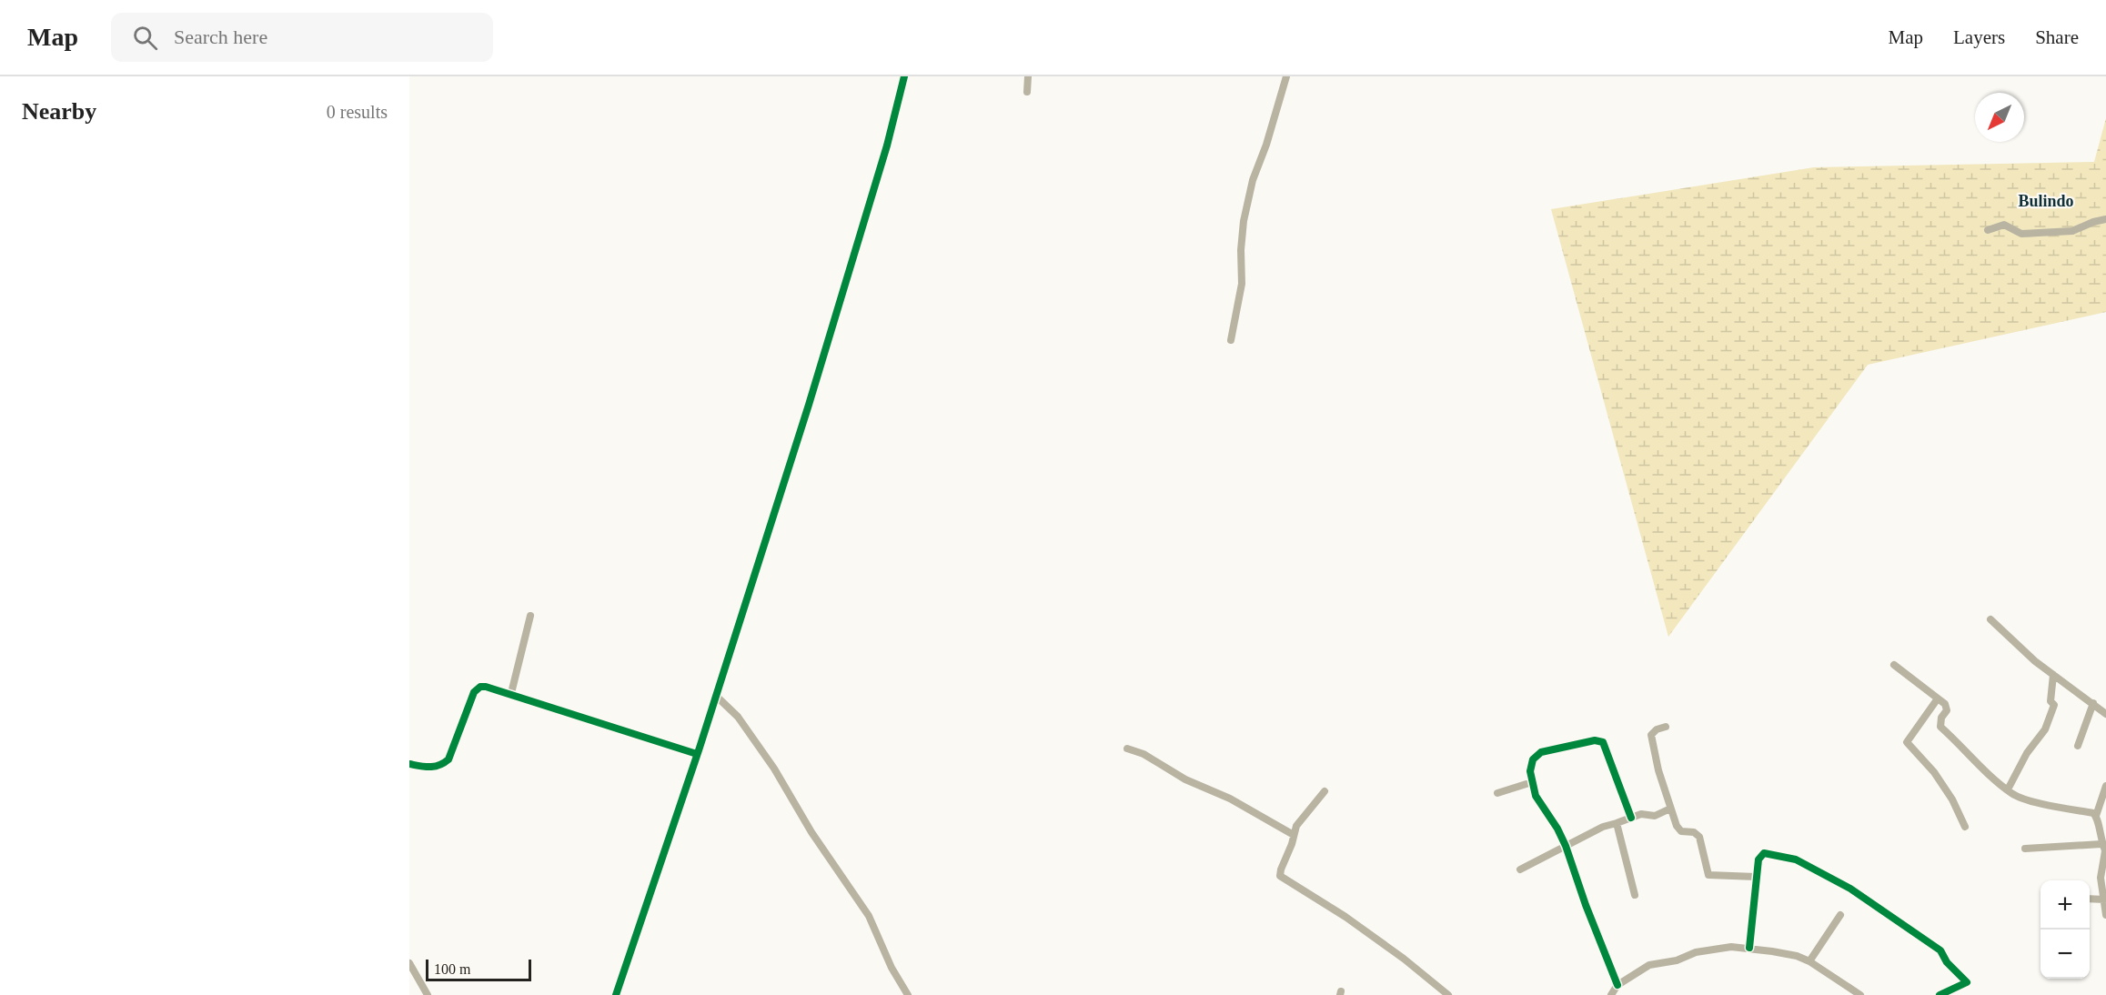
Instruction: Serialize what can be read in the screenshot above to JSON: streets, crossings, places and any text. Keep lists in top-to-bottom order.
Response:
{
  "districts": ["Bulindo"],
  "scale_bar": "100 m",
  "north": "bottom left",
  "page": {
    "header": "Map",
    "search": "Search here",
    "nav": ["Map", "Layers", "Share"],
    "heading": ["Nearby", "0 results"],
    "map_buttons": ["+", "−"],
    "scale": "100 m"
  }
}
